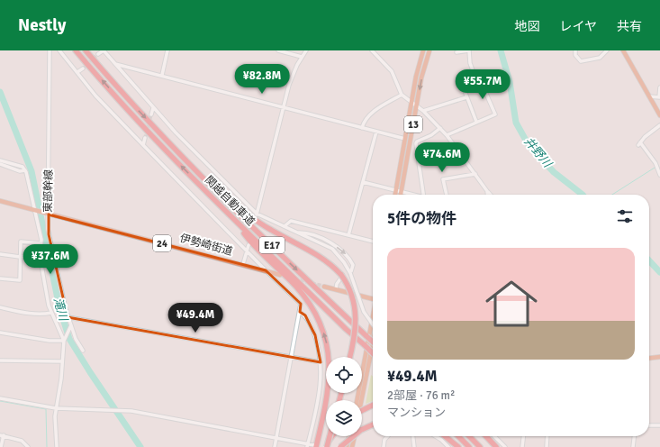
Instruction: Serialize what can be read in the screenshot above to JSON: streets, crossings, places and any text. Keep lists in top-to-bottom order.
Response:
{
  "streets": {
    "highway": ["関越自動車道", "E17"],
    "main road": ["13", "24", "伊勢崎街道"],
    "street": ["東部幹線"]
  },
  "crossings": [
    ["東部幹線", "24"],
    ["東部幹線", "伊勢崎街道"],
    ["24", "伊勢崎街道"]
  ],
  "water": ["井野川", "滝川"],
  "page": {
    "header": "Nestly",
    "nav": ["地図", "レイヤ", "共有"],
    "price": [
      "¥82.8M",
      "¥55.7M",
      "¥74.6M",
      "¥37.6M",
      "¥49.4M"
    ],
    "heading": "5件の物件",
    "list": [
      {
        "name": "¥49.4M",
        "note": "2部屋 · 76 m² · マンション"
      }
    ]
  }
}
